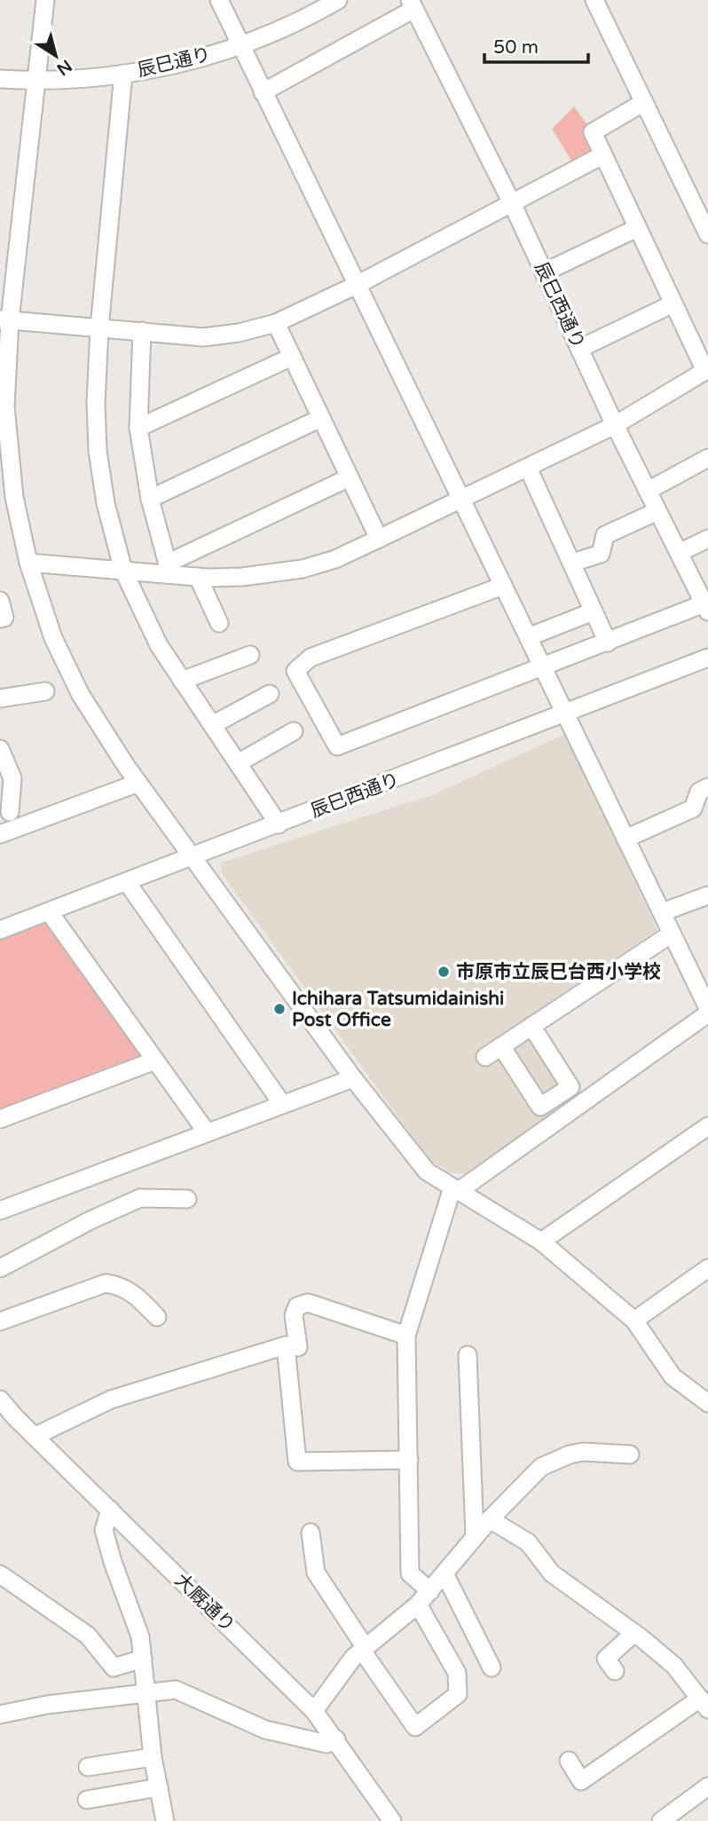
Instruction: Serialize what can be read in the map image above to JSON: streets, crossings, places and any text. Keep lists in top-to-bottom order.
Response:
{
  "streets": {
    "street": ["辰巳通り", "辰巳西通り", "大厩通り"]
  },
  "places": ["市原市立辰巳台西小学校", "Ichihara Tatsumidainishi Post Office"],
  "scale_bar": "50 m",
  "north": "bottom right"
}
